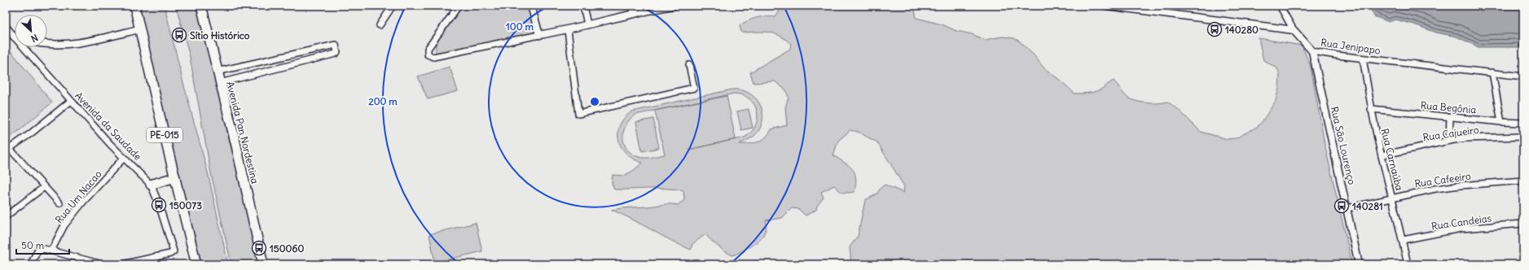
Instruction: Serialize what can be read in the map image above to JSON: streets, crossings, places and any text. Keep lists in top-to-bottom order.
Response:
{
  "streets": {
    "highway": ["Avenida Pan Nordestina", "PE-015"],
    "street": [
      "Rua Jenipapo",
      "Rua Begônia",
      "Avenida da Saudade",
      "Rua Cajueiro",
      "Rua São Lourenço",
      "Rua Carnaúba",
      "Rua Cafeeiro",
      "Rua Um Nacao",
      "Rua Candeias"
    ]
  },
  "crossings": [
    ["Rua Jenipapo", "Rua São Lourenço"],
    ["Rua Jenipapo", "Rua Carnaúba"],
    ["Rua Begônia", "Rua Carnaúba"],
    ["Avenida da Saudade", "Rua Um Nacao"],
    ["Rua Cajueiro", "Rua Carnaúba"],
    ["Rua São Lourenço", "Rua Cafeeiro"],
    ["Rua Carnaúba", "Rua Cafeeiro"],
    ["Rua Carnaúba", "Rua Candeias"]
  ],
  "places": {
    "bus stop": [
      "140280",
      "Sítio Histórico",
      "150073",
      "140281",
      "150060"
    ]
  },
  "scale_bar": "50 m",
  "north": "bottom right",
  "rings": ["100 m", "200 m"]
}
